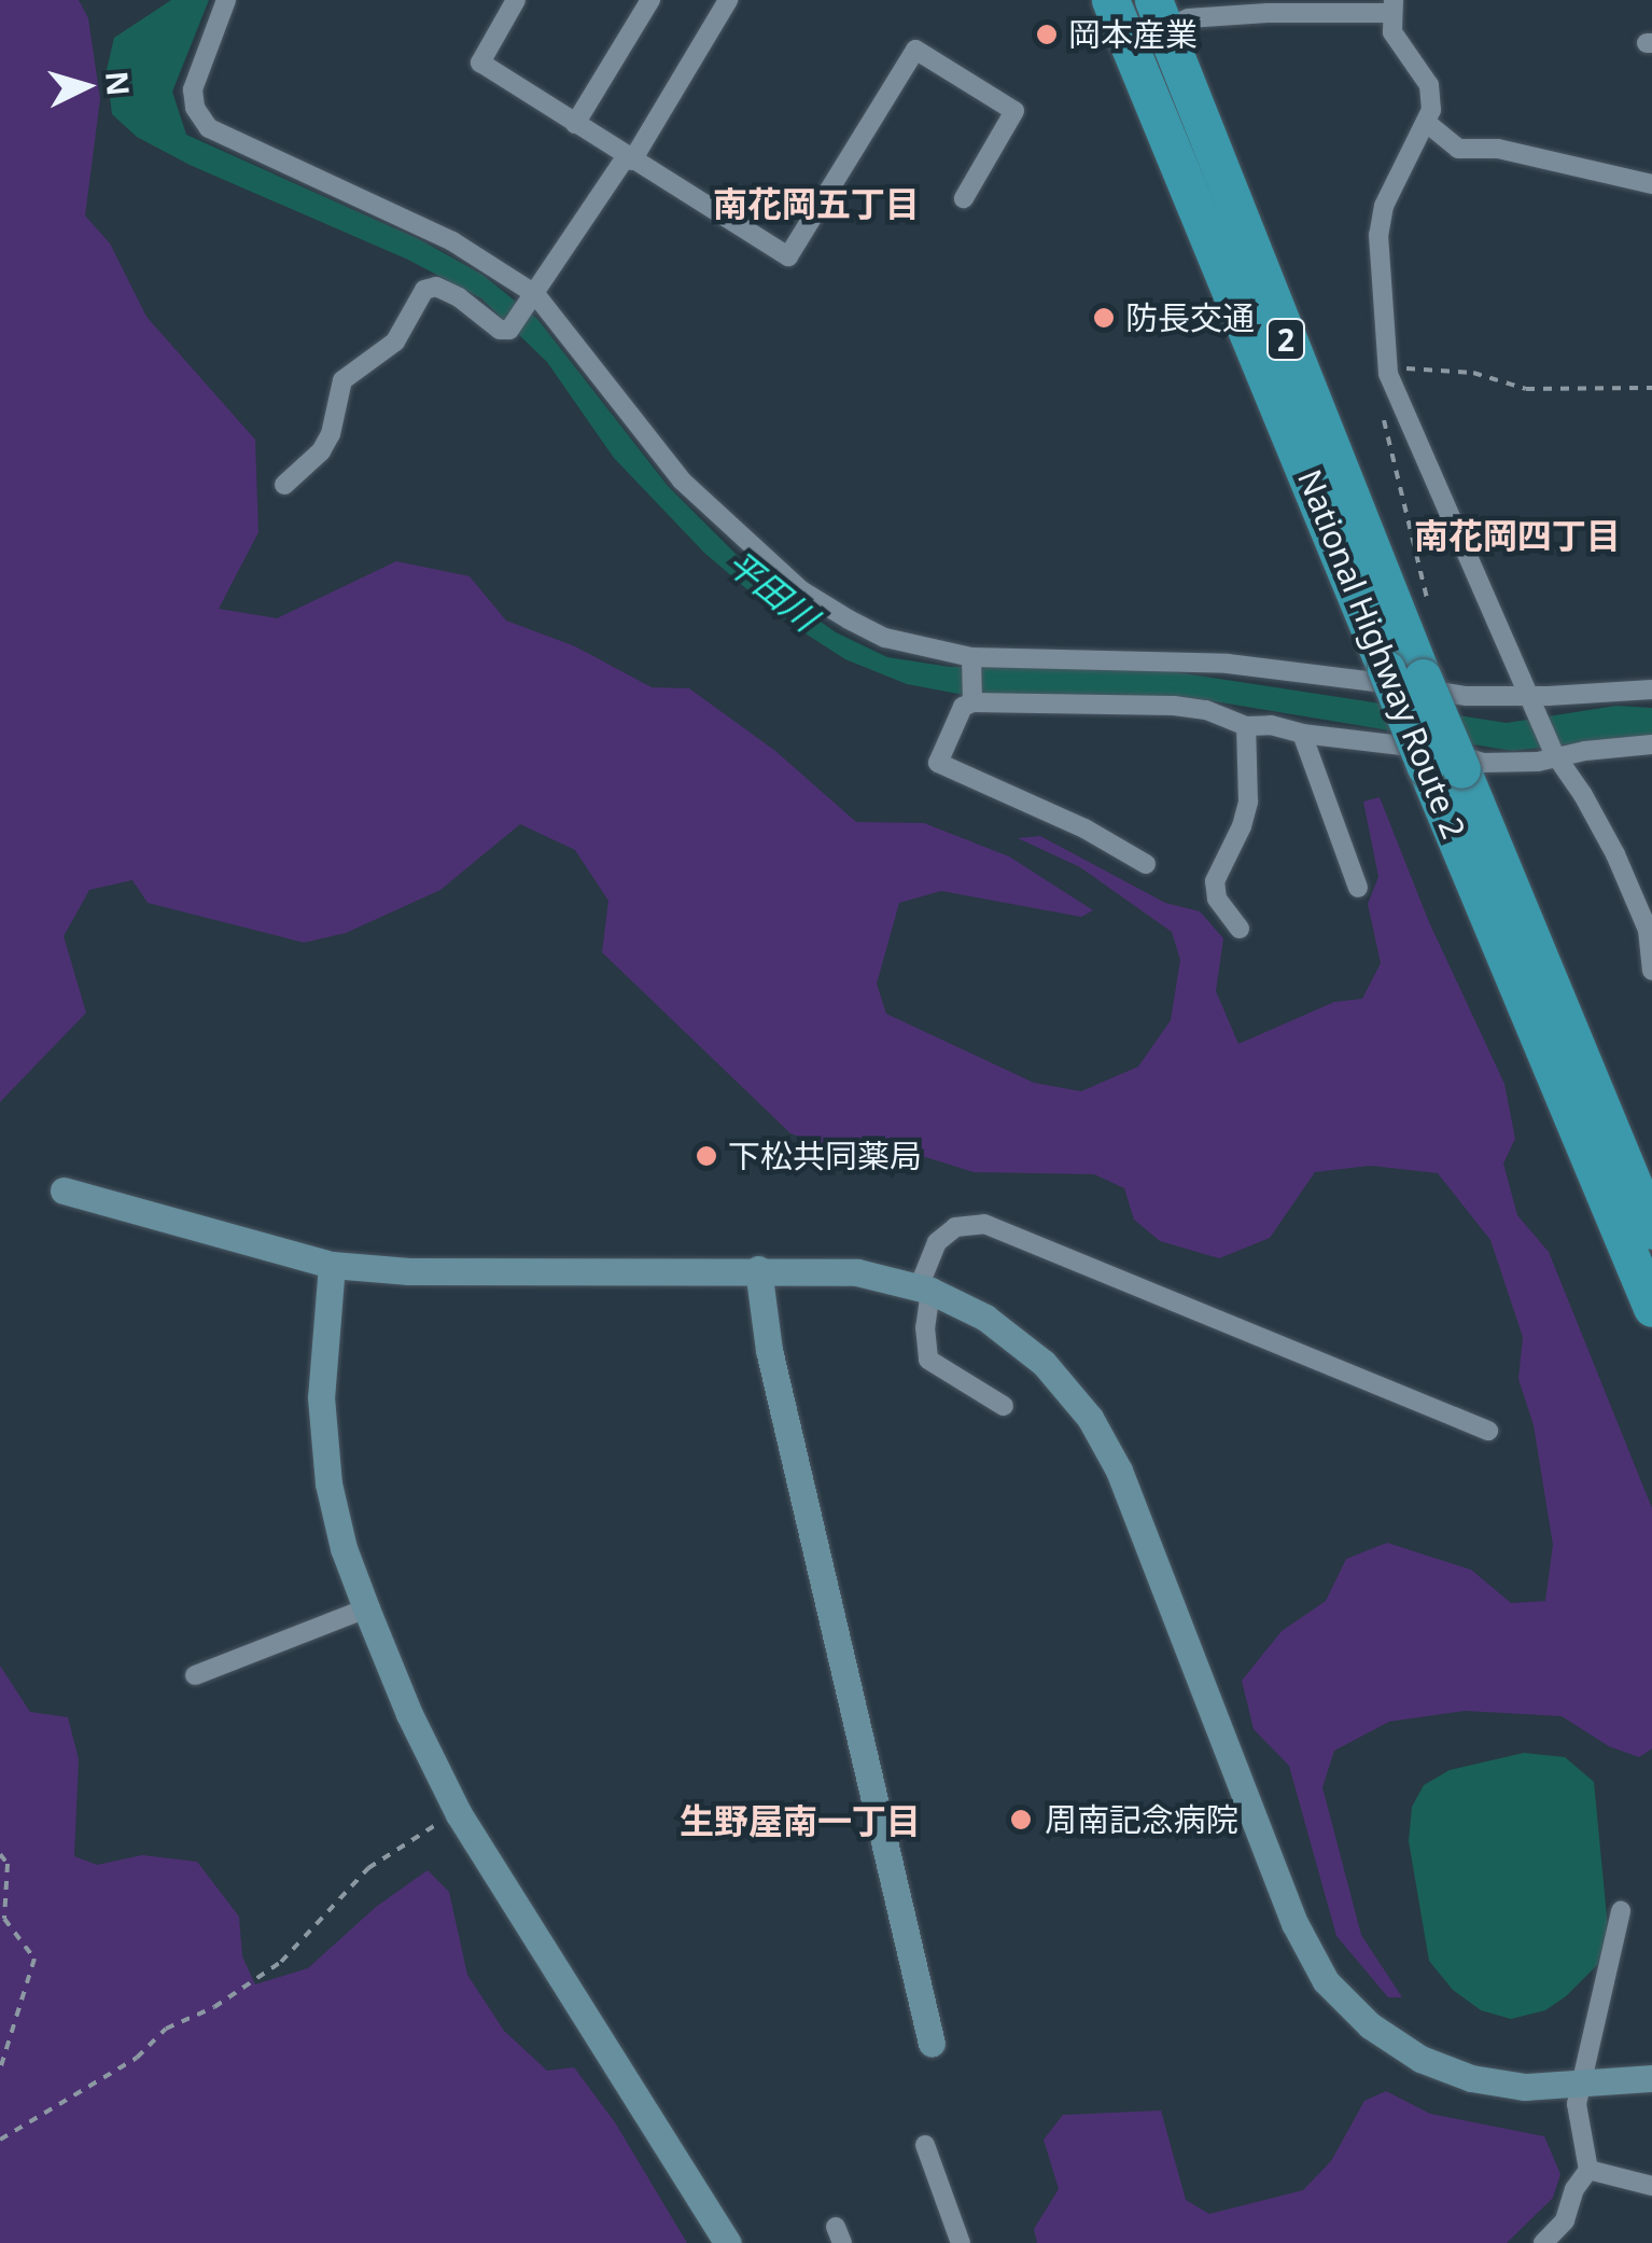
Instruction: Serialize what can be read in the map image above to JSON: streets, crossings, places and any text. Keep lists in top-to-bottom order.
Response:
{
  "streets": {
    "highway": ["2", "National Highway Route 2"]
  },
  "districts": ["南花岡五丁目", "南花岡四丁目", "生野屋南一丁目"],
  "water": ["平田川"],
  "places": [
    "岡本産業",
    "防長交通",
    "下松共同薬局",
    "周南記念病院"
  ],
  "north": "right"
}
